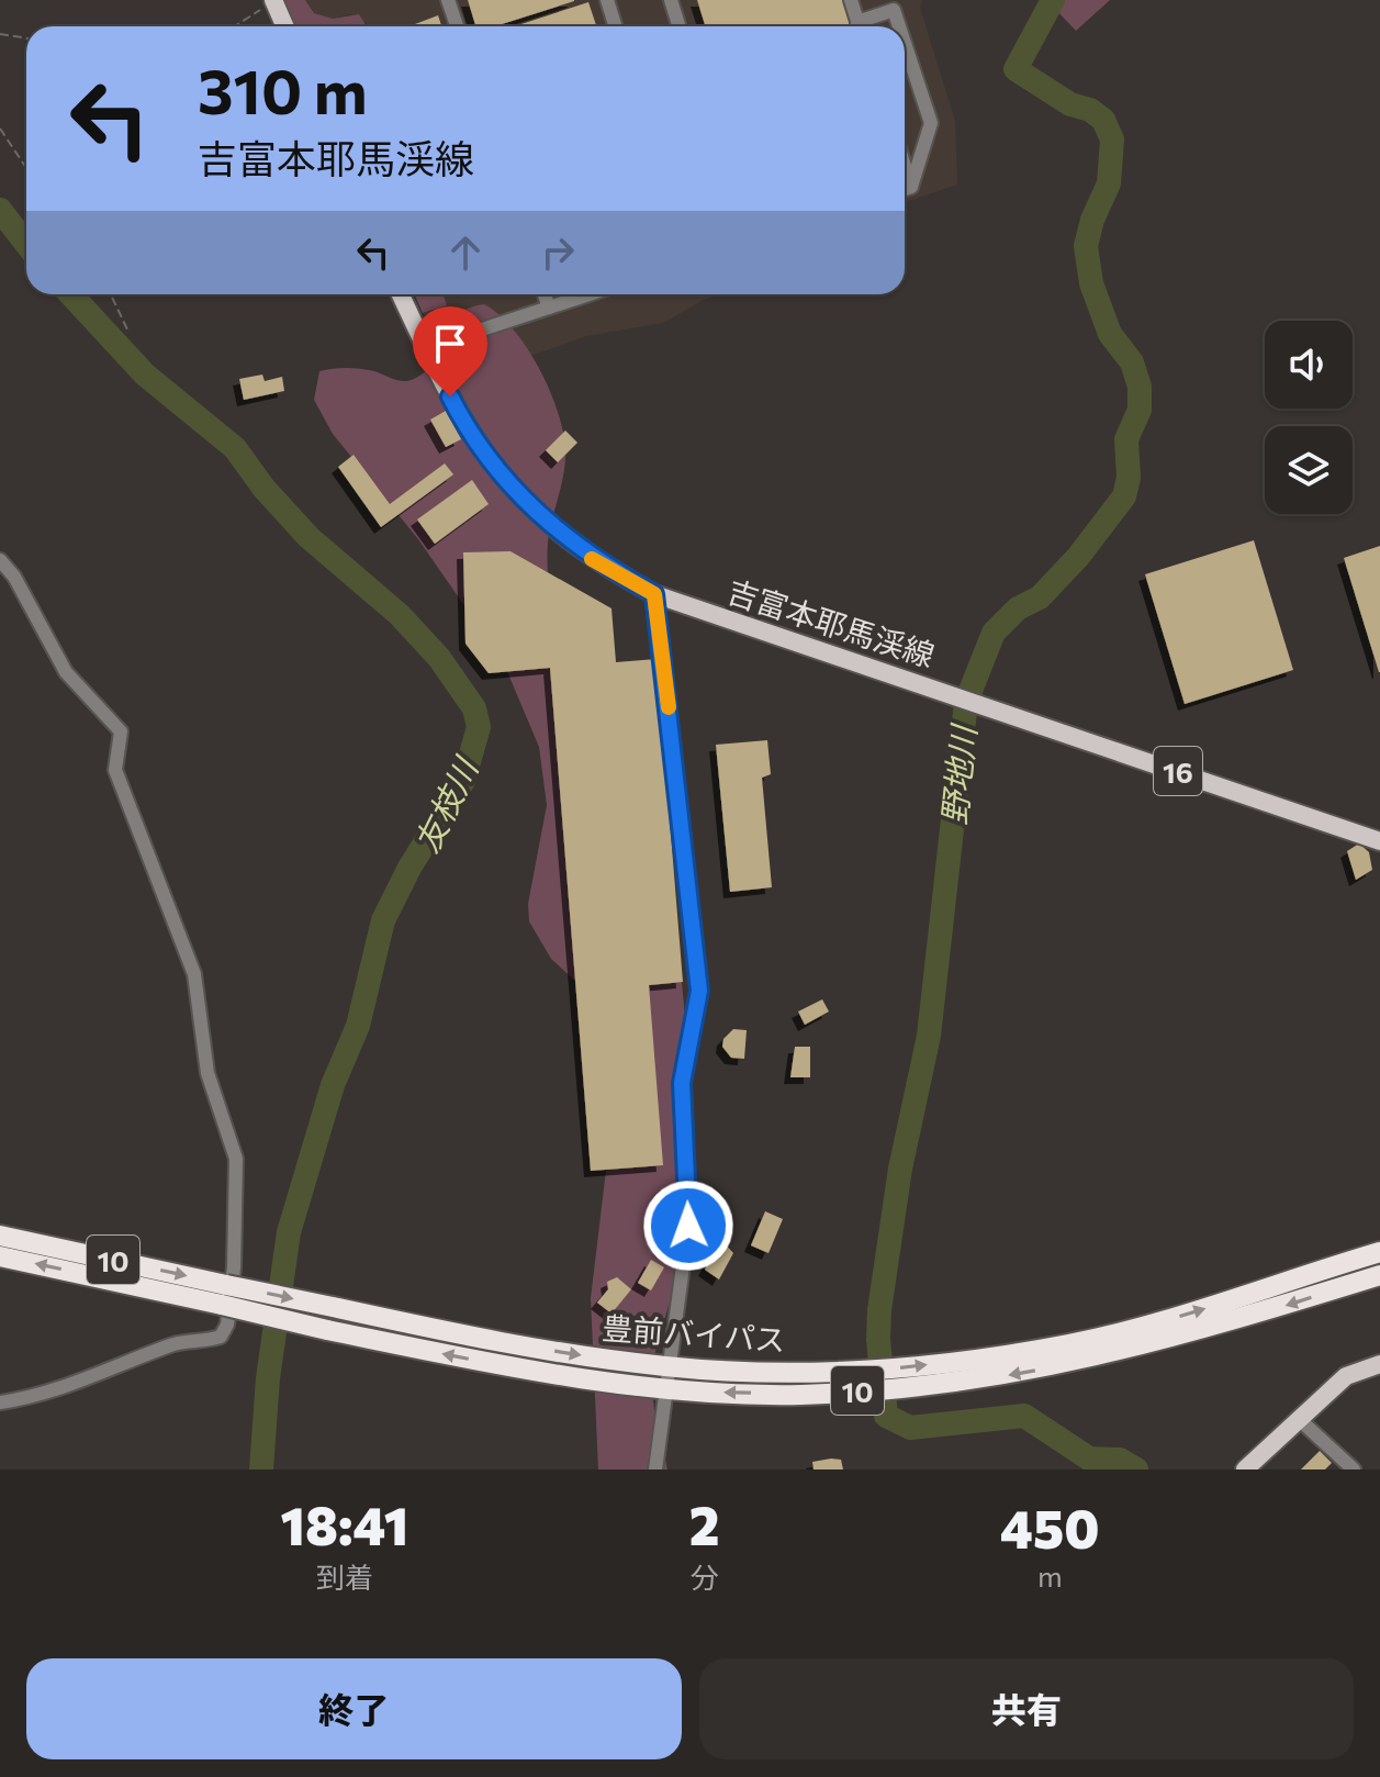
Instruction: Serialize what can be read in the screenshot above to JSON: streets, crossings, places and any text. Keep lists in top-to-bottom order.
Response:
{
  "streets": {
    "highway": ["10", "豊前バイパス"],
    "main road": ["吉富本耶馬渓線", "16"]
  },
  "water": ["野地川", "友枝川"],
  "page": {
    "turn": ["310 m", "吉富本耶馬渓線"],
    "eta": [
      "18:41",
      "到着",
      "2",
      "分",
      "450",
      "m"
    ],
    "buttons": ["終了", "共有"]
  }
}
